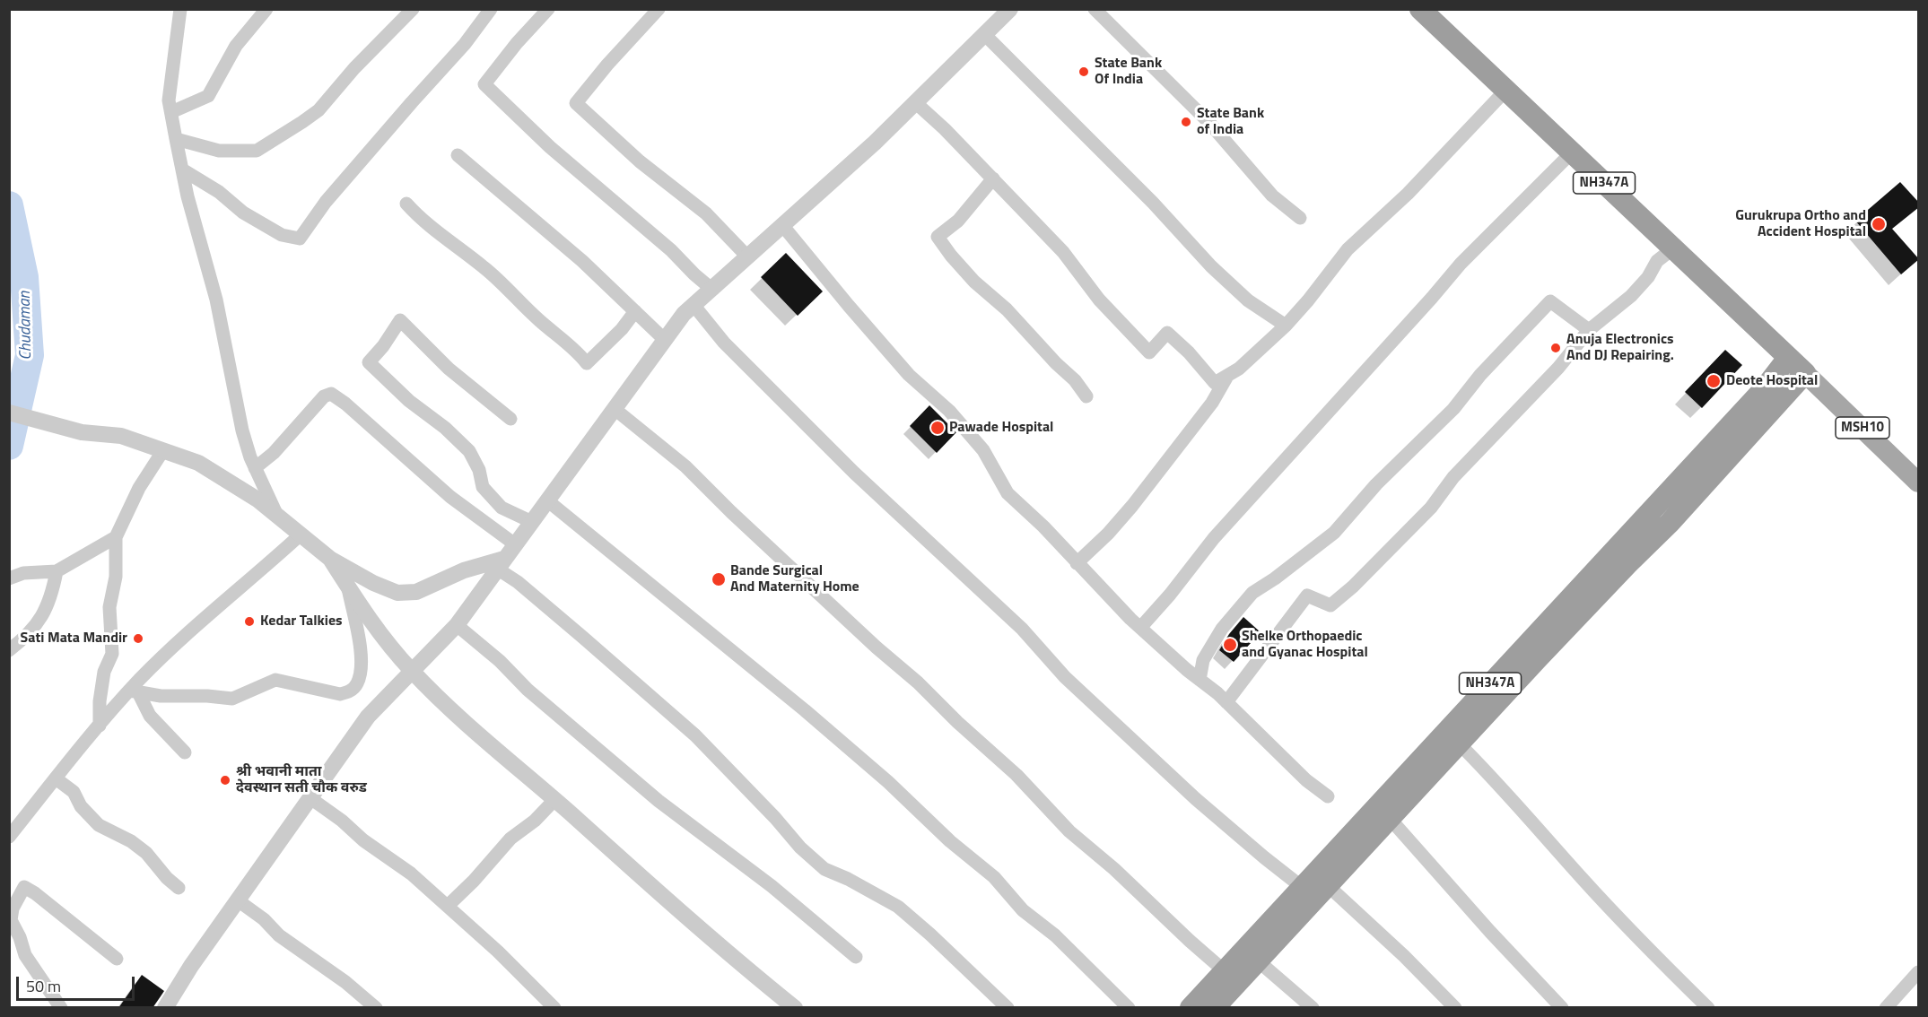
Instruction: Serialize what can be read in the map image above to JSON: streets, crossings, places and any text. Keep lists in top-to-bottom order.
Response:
{
  "streets": {
    "highway": ["NH347A"],
    "main road": ["MSH10"]
  },
  "water": ["Chudaman"],
  "places": [
    "State Bank Of India",
    "State Bank of India",
    "Gurukrupa Ortho and Accident Hospital",
    "Anuja Electronics And DJ Repairing.",
    "Deote Hospital",
    "Pawade Hospital",
    "Bande Surgical And Maternity Home",
    "Kedar Talkies",
    "Sati Mata Mandir",
    "Shelke Orthopaedic and Gyanac Hospital",
    "श्री भवानी माता देवस्थान सती चौक वरुड"
  ],
  "scale_bar": "50 m"
}
